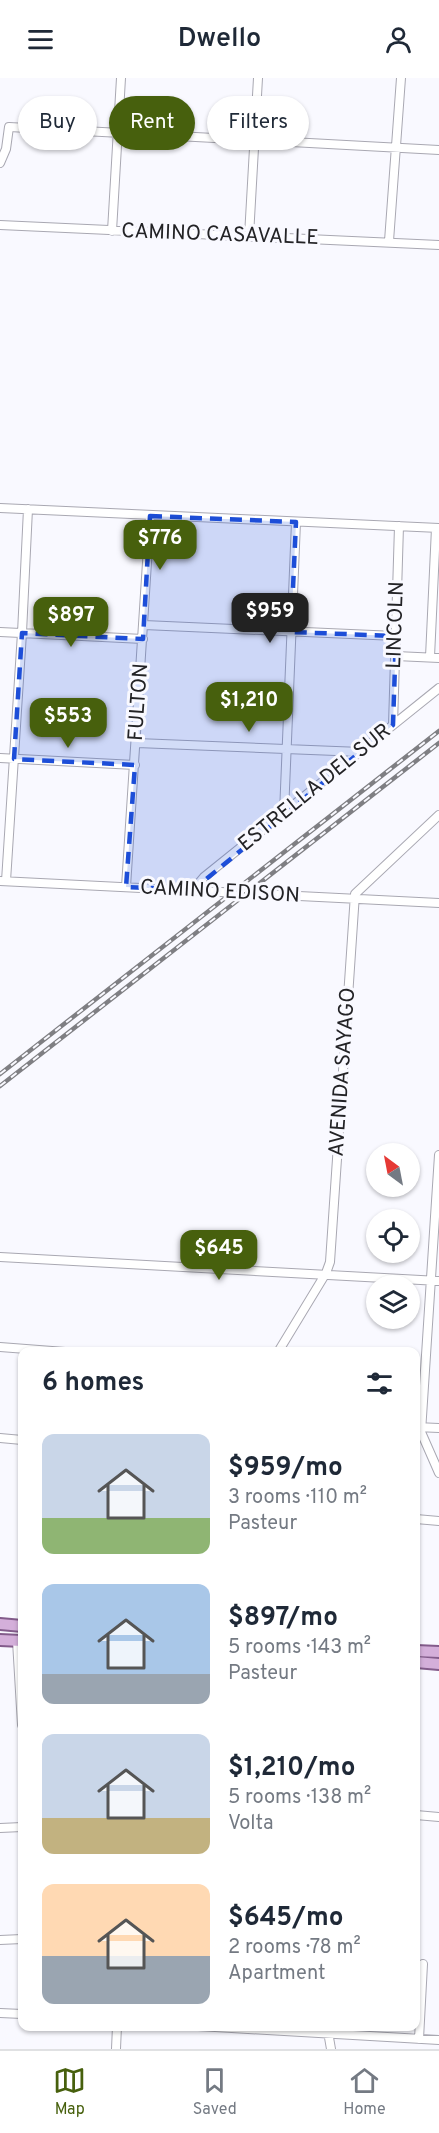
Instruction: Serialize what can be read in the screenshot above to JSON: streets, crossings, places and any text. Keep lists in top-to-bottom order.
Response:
{
  "streets": {
    "street": [
      "CAMINO CASAVALLE",
      "LINCOLN",
      "FULTON",
      "ESTRELLA DEL SUR",
      "CAMINO EDISON",
      "AVENIDA SAYAGO"
    ]
  },
  "crossings": [
    ["LINCOLN", "ESTRELLA DEL SUR"],
    ["FULTON", "CAMINO EDISON"],
    ["ESTRELLA DEL SUR", "CAMINO EDISON"],
    ["CAMINO EDISON", "AVENIDA SAYAGO"]
  ],
  "north": "top left",
  "page": {
    "header": "Dwello",
    "chip": ["Buy", "Rent", "Filters"],
    "price": [
      "$776",
      "$959",
      "$897",
      "$1,210",
      "$553",
      "$645"
    ],
    "heading": "6 homes",
    "list": [
      {
        "name": "$959/mo",
        "note": "3 rooms · 110 m² · Pasteur"
      },
      {
        "name": "$897/mo",
        "note": "5 rooms · 143 m² · Pasteur"
      },
      {
        "name": "$1,210/mo",
        "note": "5 rooms · 138 m² · Volta"
      },
      {
        "name": "$645/mo",
        "note": "2 rooms · 78 m² · Apartment"
      }
    ],
    "tabs": ["Map", "Saved", "Home"]
  }
}
